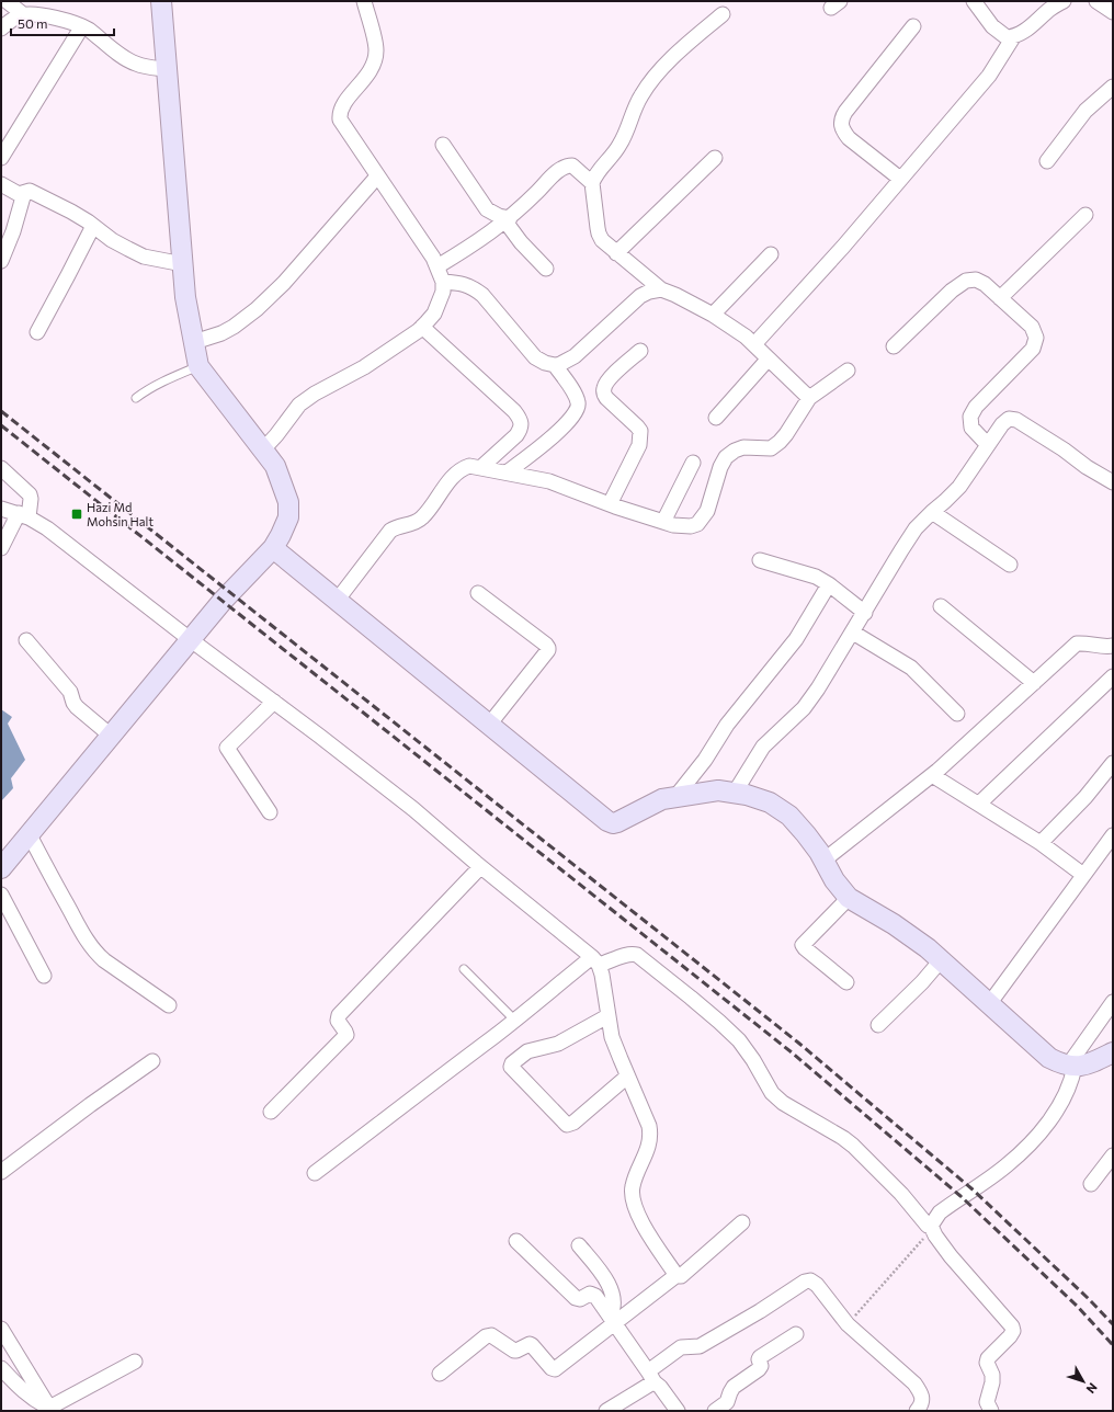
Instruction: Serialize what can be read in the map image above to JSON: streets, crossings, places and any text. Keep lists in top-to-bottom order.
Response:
{
  "places": {
    "transit": ["Hazi Md Mohsin Halt"]
  },
  "scale_bar": "50 m",
  "north": "bottom right"
}
